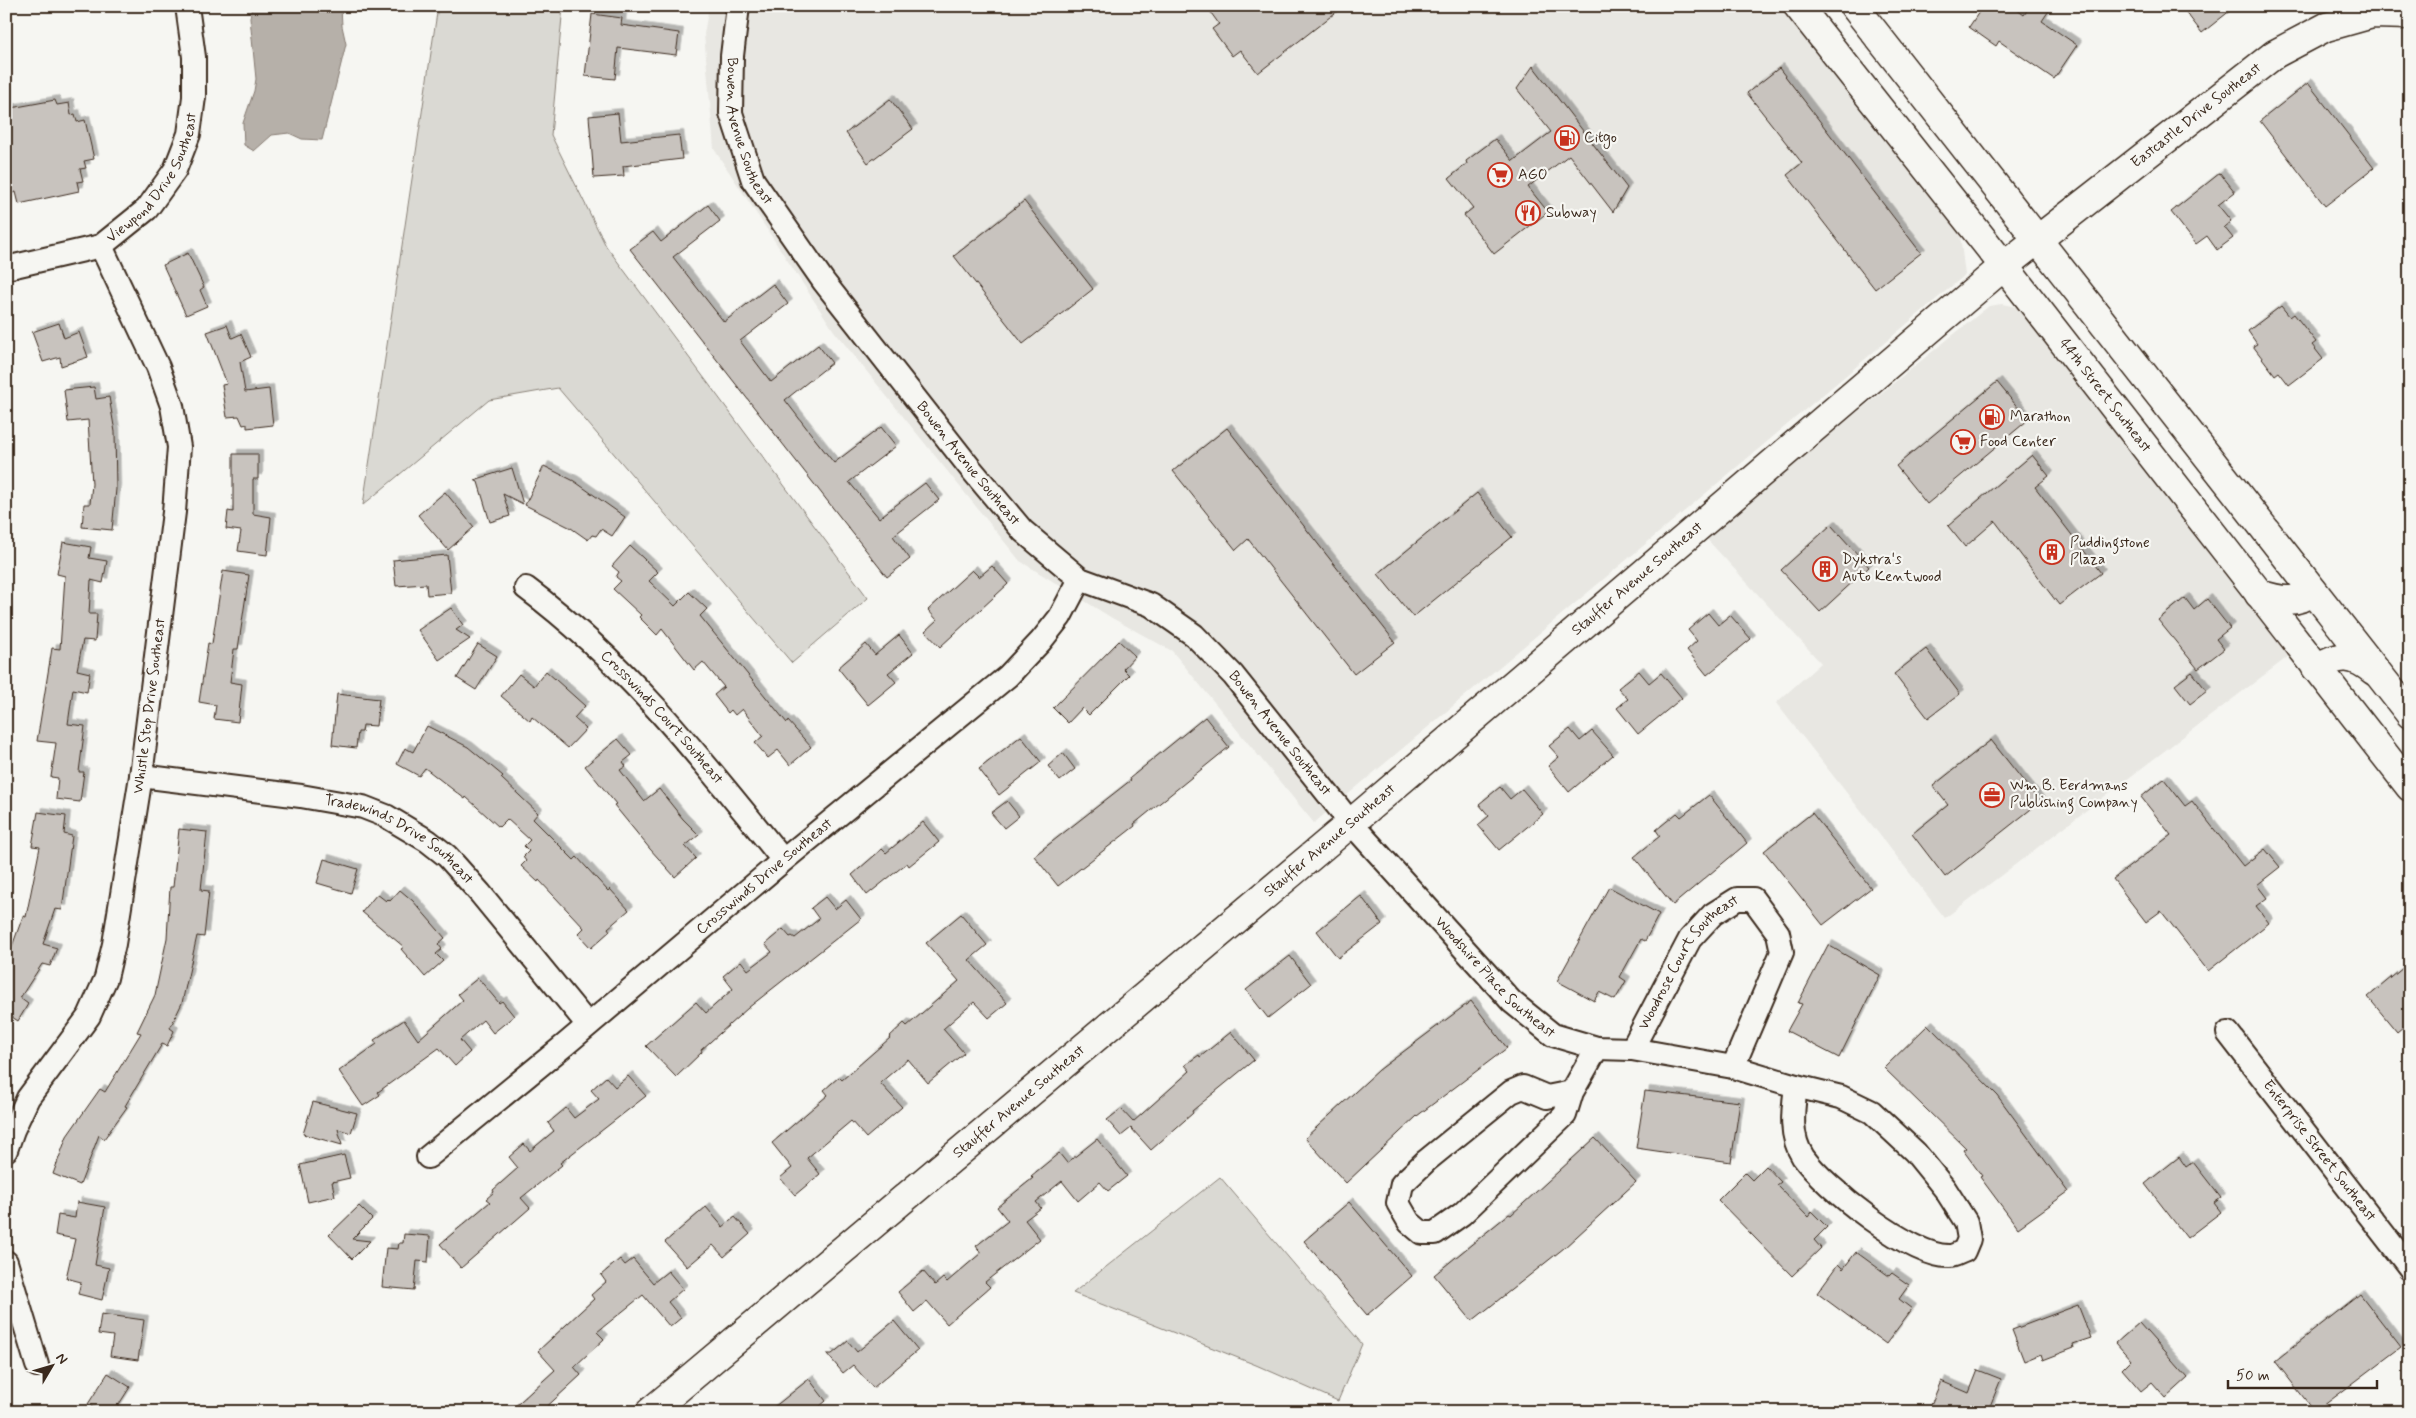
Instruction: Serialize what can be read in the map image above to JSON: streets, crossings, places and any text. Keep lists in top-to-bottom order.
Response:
{
  "streets": {
    "street": [
      "Eastcastle Drive Southeast",
      "Bowen Avenue Southeast",
      "Viewpond Drive Southeast",
      "44th Street Southeast",
      "Stauffer Avenue Southeast",
      "Whistle Stop Drive Southeast",
      "Crosswinds Court Southeast",
      "Tradewinds Drive Southeast",
      "Crosswinds Drive Southeast",
      "Woodrose Court Southeast",
      "Woodshire Place Southeast",
      "Enterprise Street Southeast"
    ]
  },
  "crossings": [
    ["Eastcastle Drive Southeast", "44th Street Southeast"],
    ["Eastcastle Drive Southeast", "Stauffer Avenue Southeast"],
    ["Bowen Avenue Southeast", "Stauffer Avenue Southeast"],
    ["Bowen Avenue Southeast", "Crosswinds Drive Southeast"],
    ["Bowen Avenue Southeast", "Woodshire Place Southeast"],
    ["Viewpond Drive Southeast", "Whistle Stop Drive Southeast"],
    ["44th Street Southeast", "Stauffer Avenue Southeast"],
    ["Stauffer Avenue Southeast", "Woodshire Place Southeast"],
    ["Whistle Stop Drive Southeast", "Tradewinds Drive Southeast"],
    ["Crosswinds Court Southeast", "Crosswinds Drive Southeast"],
    ["Tradewinds Drive Southeast", "Crosswinds Drive Southeast"],
    ["Woodrose Court Southeast", "Woodshire Place Southeast"]
  ],
  "places": {
    "fuel station": ["Citgo", "Marathon"],
    "supermarket": ["AGO", "Food Center"],
    "restaurant": ["Subway"],
    "building": ["Puddingstone Plaza", "Dykstra's Auto Kentwood"],
    "office": ["Wm B. Eerdmans Publishing Company"]
  },
  "scale_bar": "50 m",
  "north": "top right"
}
